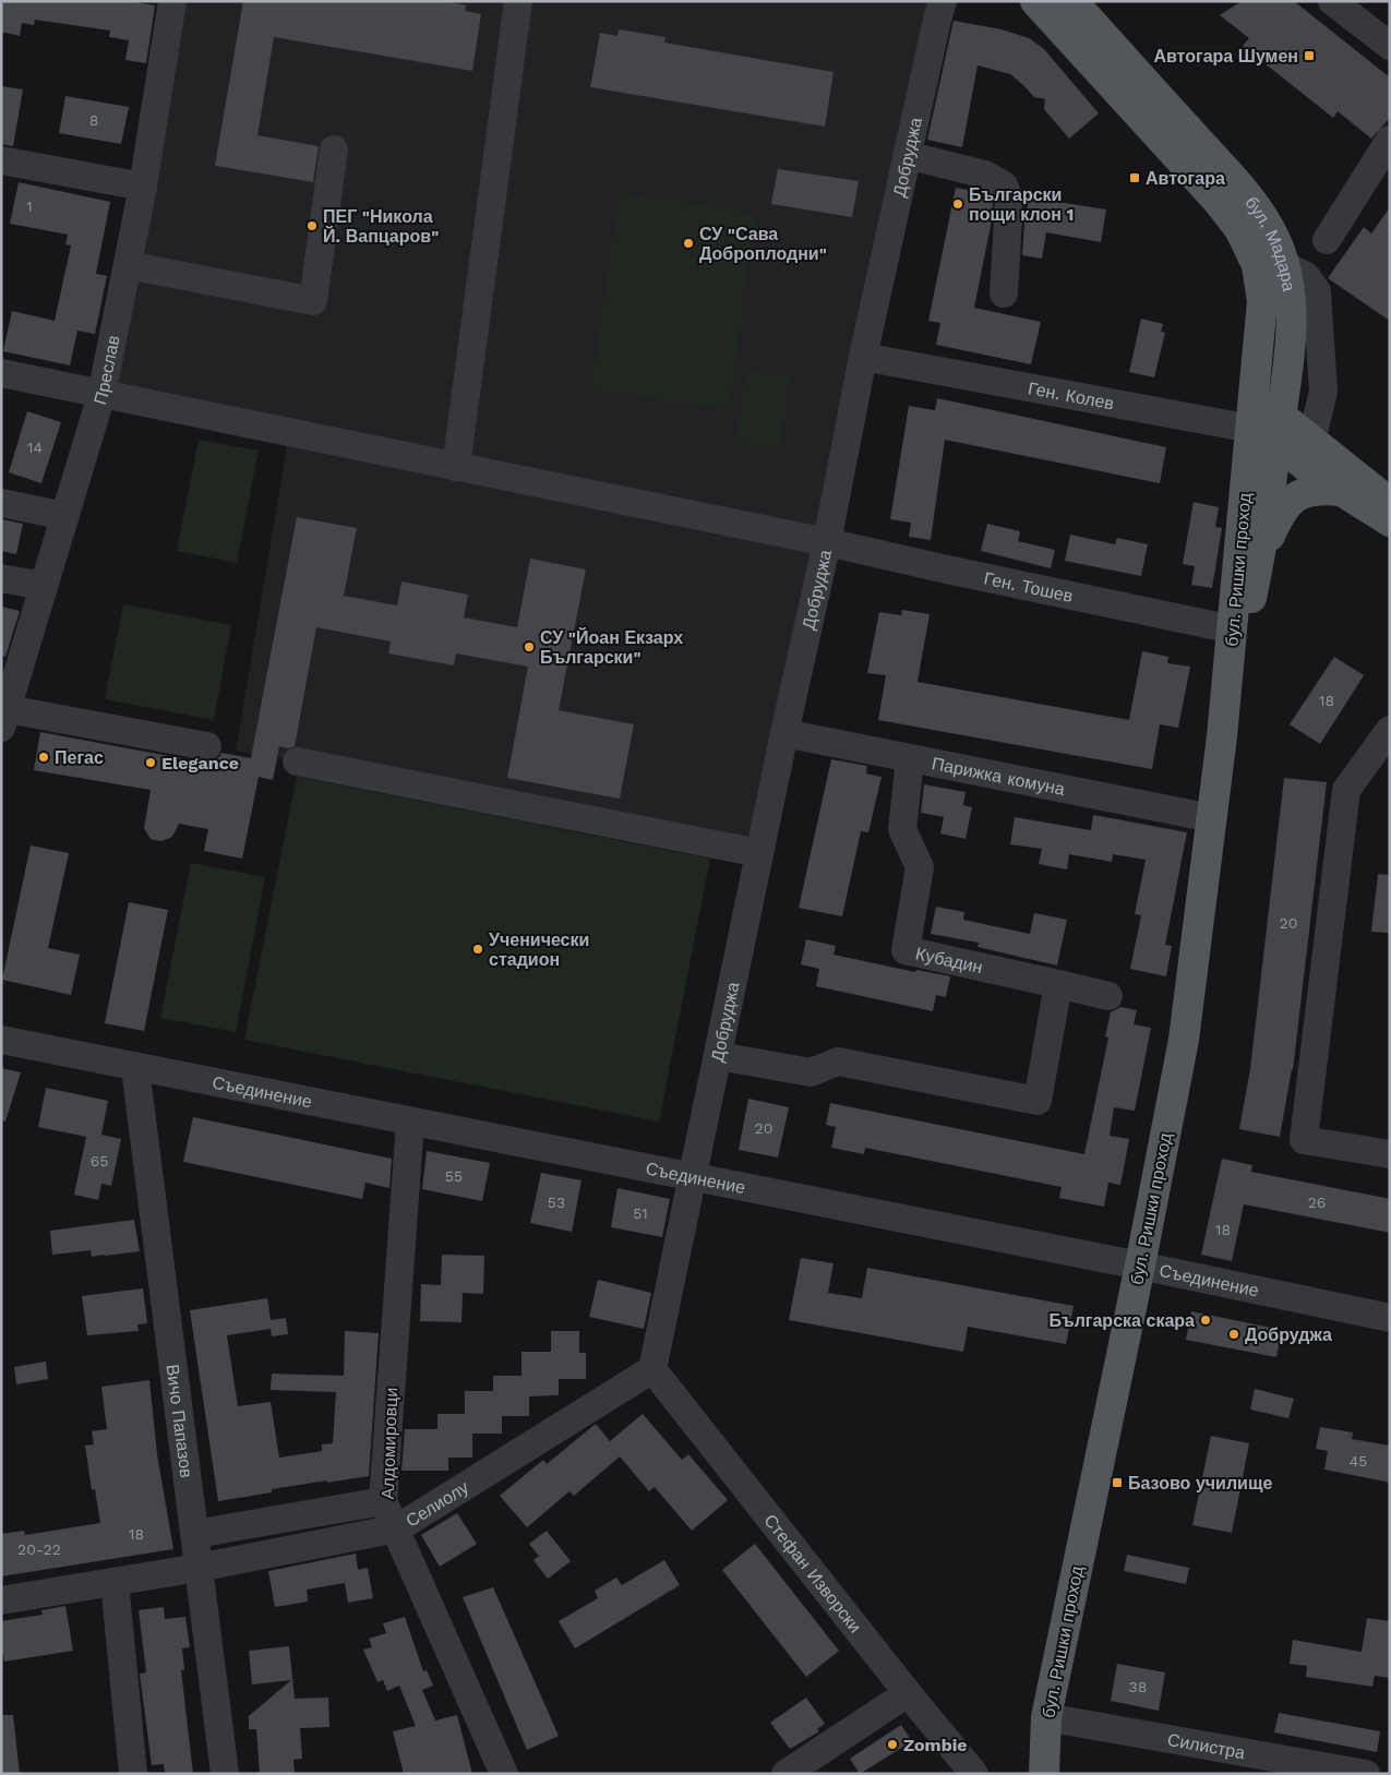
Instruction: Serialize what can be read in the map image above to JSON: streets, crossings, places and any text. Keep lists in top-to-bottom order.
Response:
{
  "streets": {
    "main road": ["бул. Мадара", "бул. Ришки проход"],
    "street": [
      "Добруджа",
      "Преслав",
      "Ген. Колев",
      "Ген. Тошев",
      "Парижка комуна",
      "Кубадин",
      "Съединение",
      "Вичо Папазов",
      "Алдомировци",
      "Селиолу",
      "Стефан Изворски",
      "Силистра"
    ]
  },
  "crossings": [
    ["Добруджа", "Ген. Колев"],
    ["Добруджа", "Ген. Тошев"],
    ["Добруджа", "Парижка комуна"],
    ["Добруджа", "Съединение"],
    ["бул. Мадара", "Ген. Колев"],
    ["бул. Мадара", "бул. Ришки проход"],
    ["Преслав", "Ген. Тошев"],
    ["Ген. Колев", "бул. Ришки проход"],
    ["бул. Ришки проход", "Ген. Тошев"],
    ["бул. Ришки проход", "Парижка комуна"],
    ["бул. Ришки проход", "Съединение"],
    ["бул. Ришки проход", "Силистра"],
    ["Парижка комуна", "Кубадин"],
    ["Съединение", "Вичо Папазов"],
    ["Съединение", "Алдомировци"],
    ["Вичо Папазов", "Селиолу"],
    ["Алдомировци", "Селиолу"],
    ["Селиолу", "Стефан Изворски"]
  ],
  "places": {
    "transit": ["Автогара Шумен", "Автогара", "Базово училище"],
    "other": [
      "Български пощи клон 1",
      "ПЕГ \"Никола Й. Вапцаров\"",
      "СУ \"Сава Доброплодни\"",
      "СУ \"Йоан Екзарх Български\"",
      "Пегас",
      "Elegance",
      "Ученически стадион",
      "Българска скара",
      "Добруджа",
      "Zombie"
    ]
  },
  "house_numbers": [
    "8",
    "1",
    "14",
    "18",
    "20",
    "20",
    "65",
    "55",
    "53",
    "26",
    "51",
    "18",
    "45",
    "18",
    "20-22",
    "38"
  ]
}
